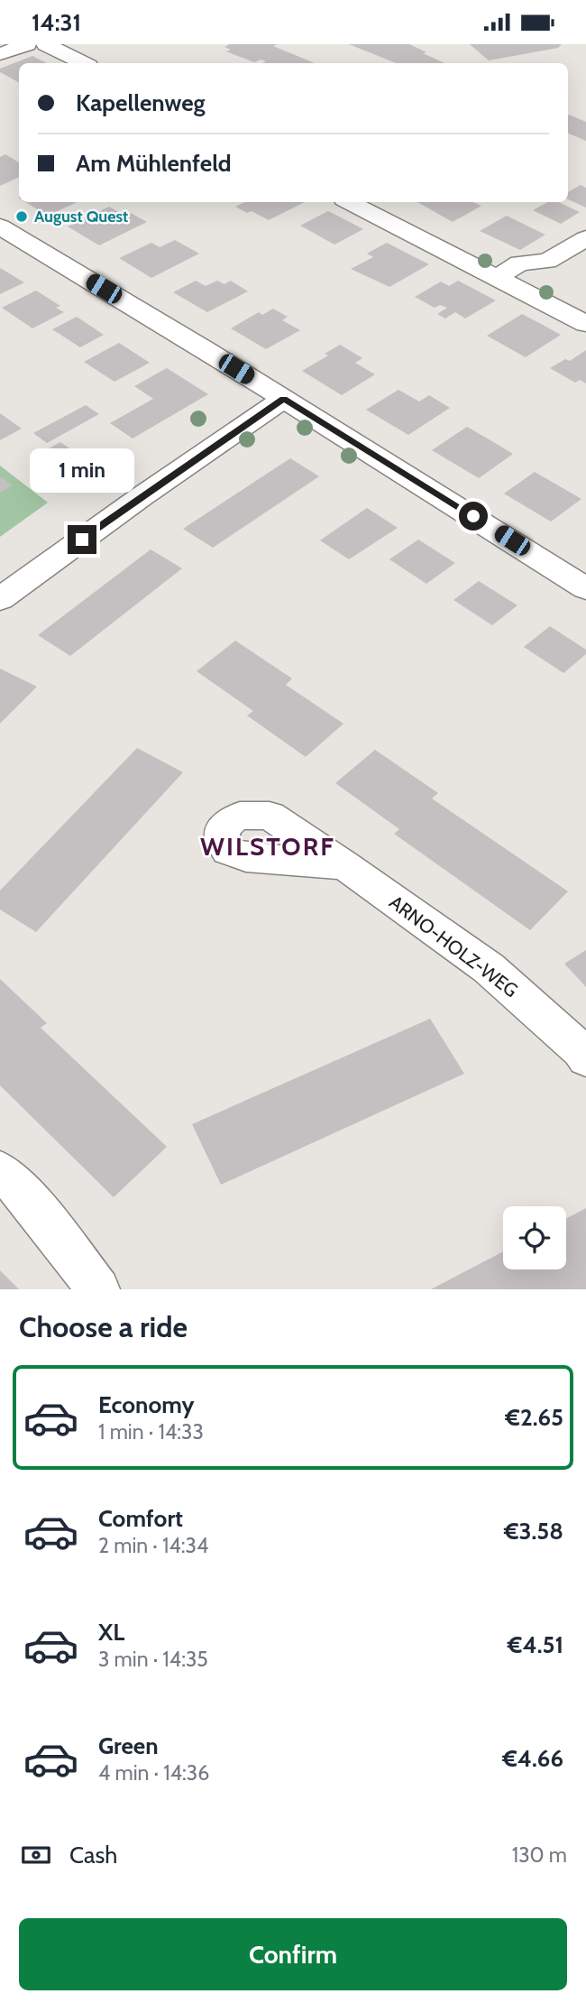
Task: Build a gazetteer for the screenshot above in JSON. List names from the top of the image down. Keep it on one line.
{"streets":{"street":["ARNO-HOLZ-WEG"]},"districts":["WILSTORF"],"places":["August Quest"],"page":{"status":"14:31","banner":["Kapellenweg","Am Mühlenfeld"],"bubble":"1 min","heading":"Choose a ride","list":[{"name":"Economy","note":"1 min · 14:33","value":"€2.65"},{"name":"Comfort","note":"2 min · 14:34","value":"€3.58"},{"name":"XL","note":"3 min · 14:35","value":"€4.51"},{"name":"Green","note":"4 min · 14:36","value":"€4.66"}],"pay":["Cash","130 m"],"buttons":"Confirm"}}
